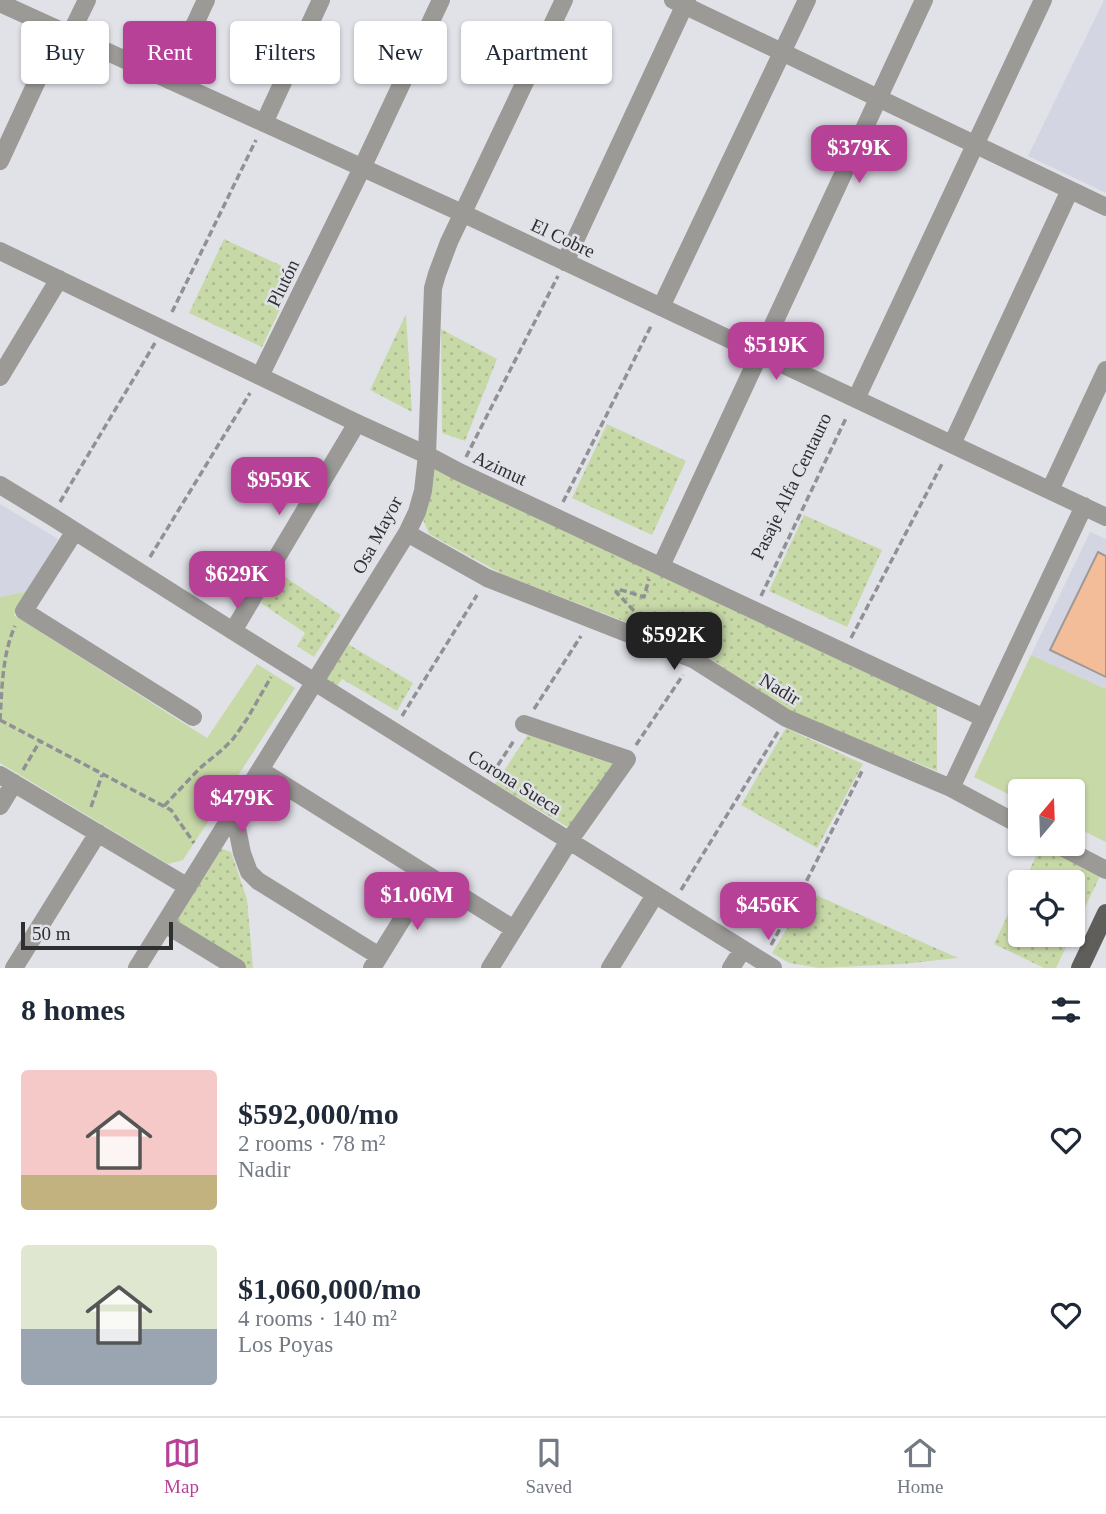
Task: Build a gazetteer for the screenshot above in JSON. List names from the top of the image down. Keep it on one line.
{"streets":{"street":["El Cobre","Plutón","Azimut","Pasaje Alfa Centauro","Osa Mayor","Nadir","Corona Sueca"]},"crossings":[["El Cobre","Plutón"],["El Cobre","Pasaje Alfa Centauro"],["El Cobre","Osa Mayor"],["Plutón","Azimut"],["Azimut","Pasaje Alfa Centauro"],["Azimut","Osa Mayor"],["Osa Mayor","Nadir"],["Osa Mayor","Corona Sueca"]],"scale_bar":"50 m","north":"top","page":{"chip":["Buy","Rent","Filters","New","Apartment"],"price":["$379K","$519K","$959K","$629K","$592K","$479K","$1.06M","$456K"],"scale":"50 m","heading":"8 homes","list":[{"name":"$592,000/mo","note":"2 rooms · 78 m² · Nadir"},{"name":"$1,060,000/mo","note":"4 rooms · 140 m² · Los Poyas"}],"tabs":["Map","Saved","Home"]}}
